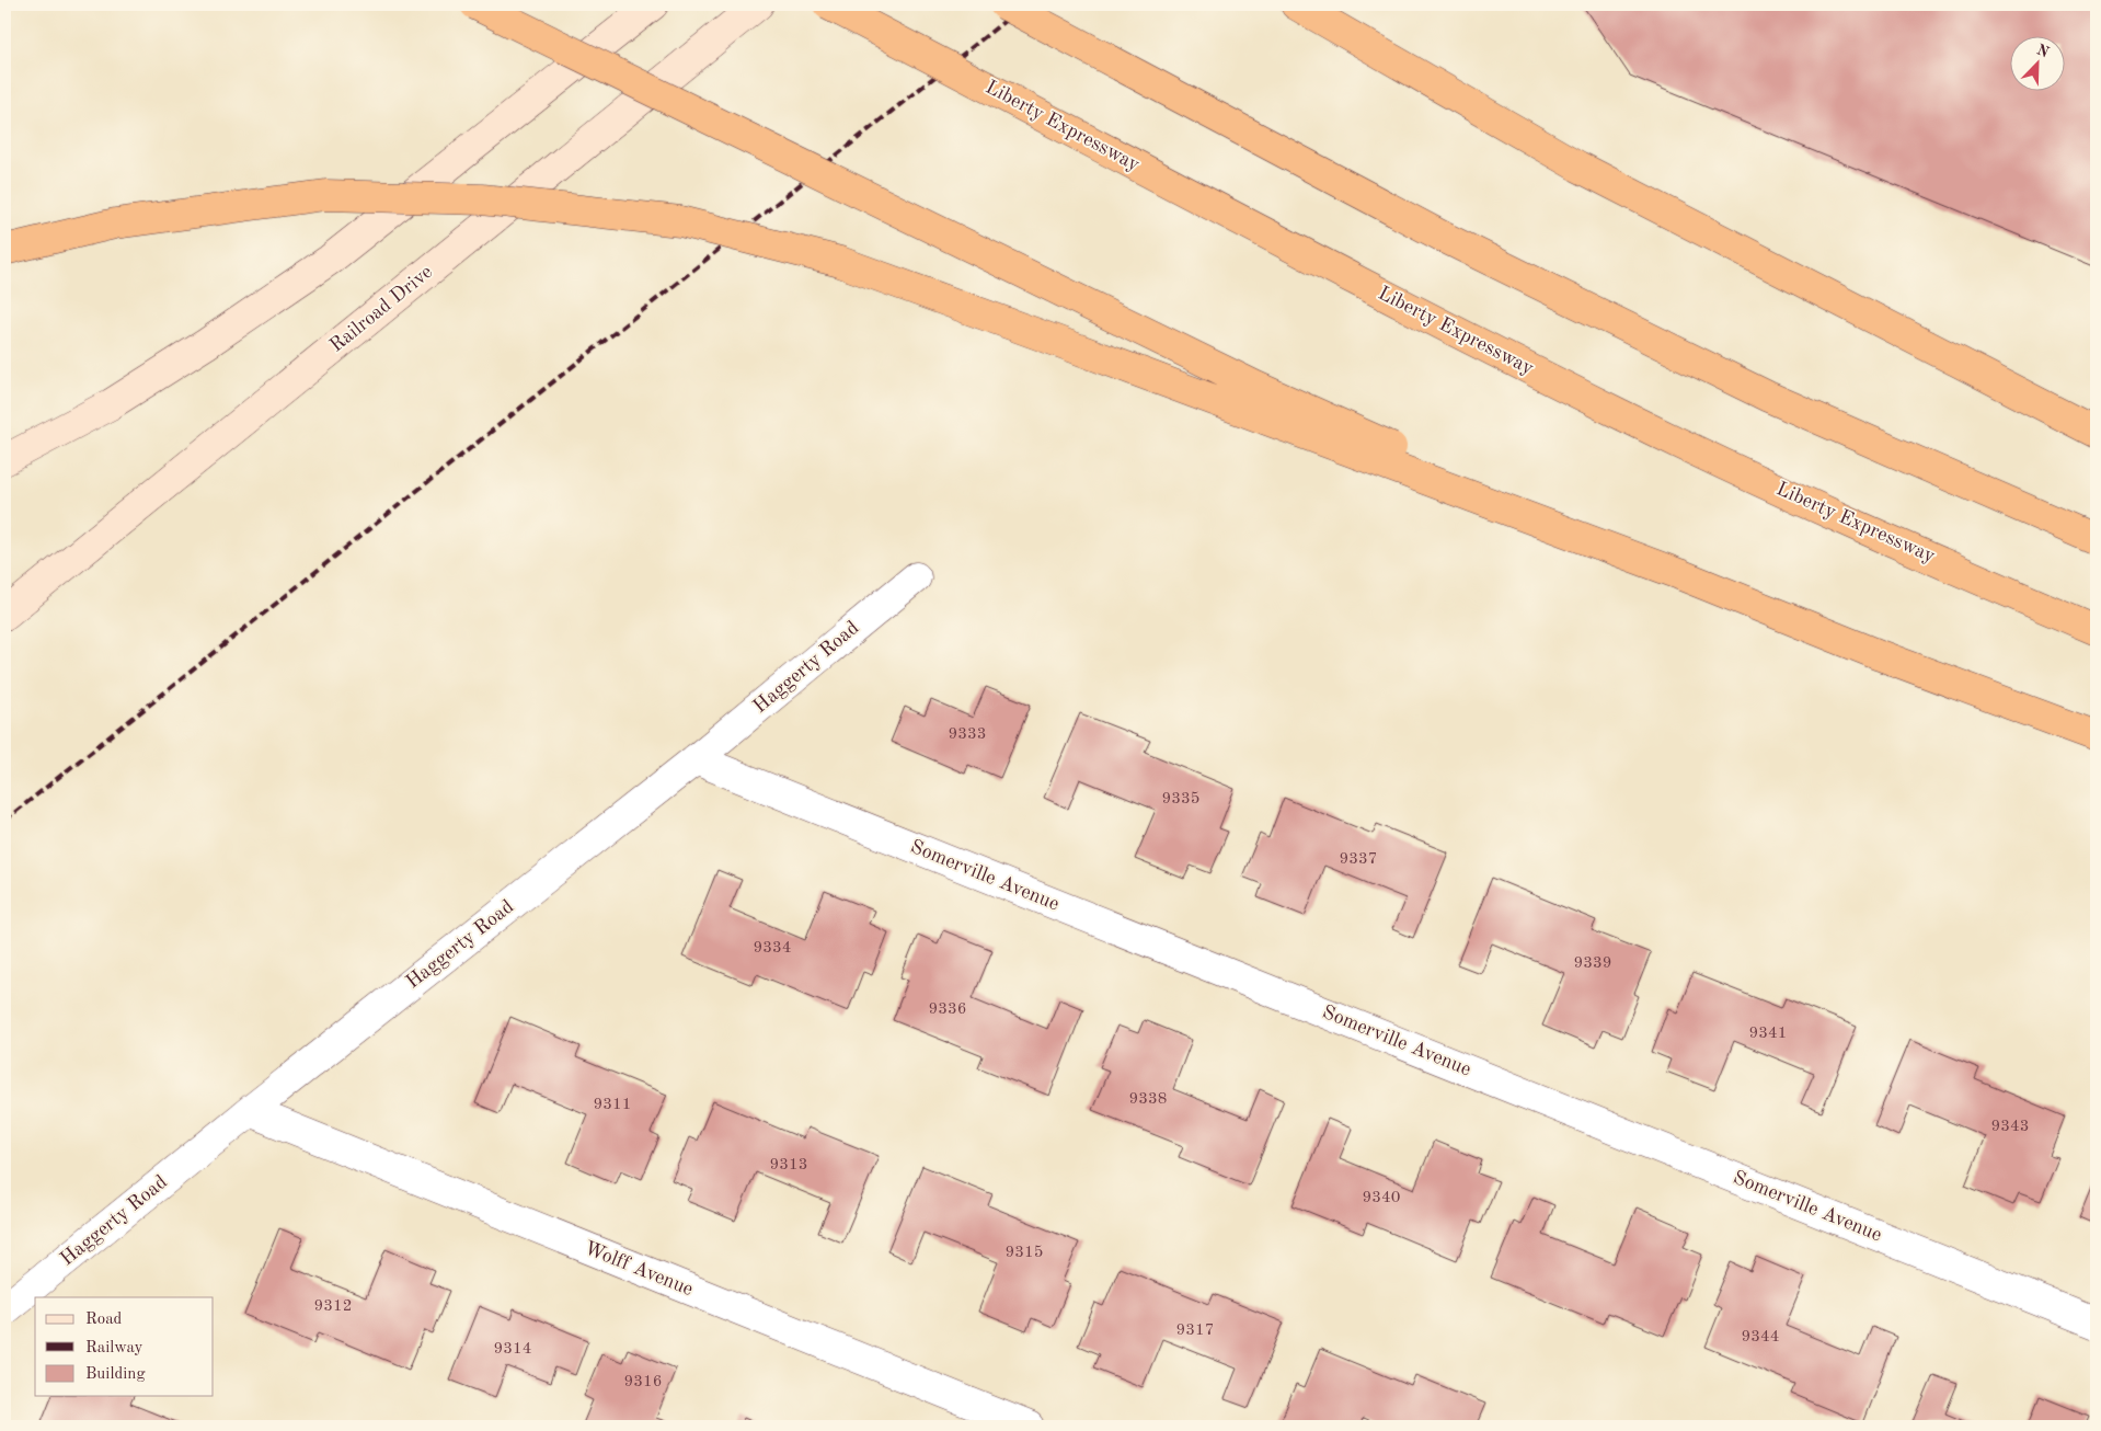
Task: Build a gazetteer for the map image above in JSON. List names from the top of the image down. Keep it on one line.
{"streets":{"highway":["Liberty Expressway"],"main road":["Railroad Drive"],"street":["Haggerty Road","Somerville Avenue","Wolff Avenue"]},"crossings":[["Haggerty Road","Somerville Avenue"],["Haggerty Road","Wolff Avenue"]],"house_numbers":["9333","9335","9337","9334","9339","9336","9341","9338","9311","9343","9313","9340","9315","9312","9317","9344","9314","9316"],"legend":["Road","Railway","Building"],"north":"top right"}
